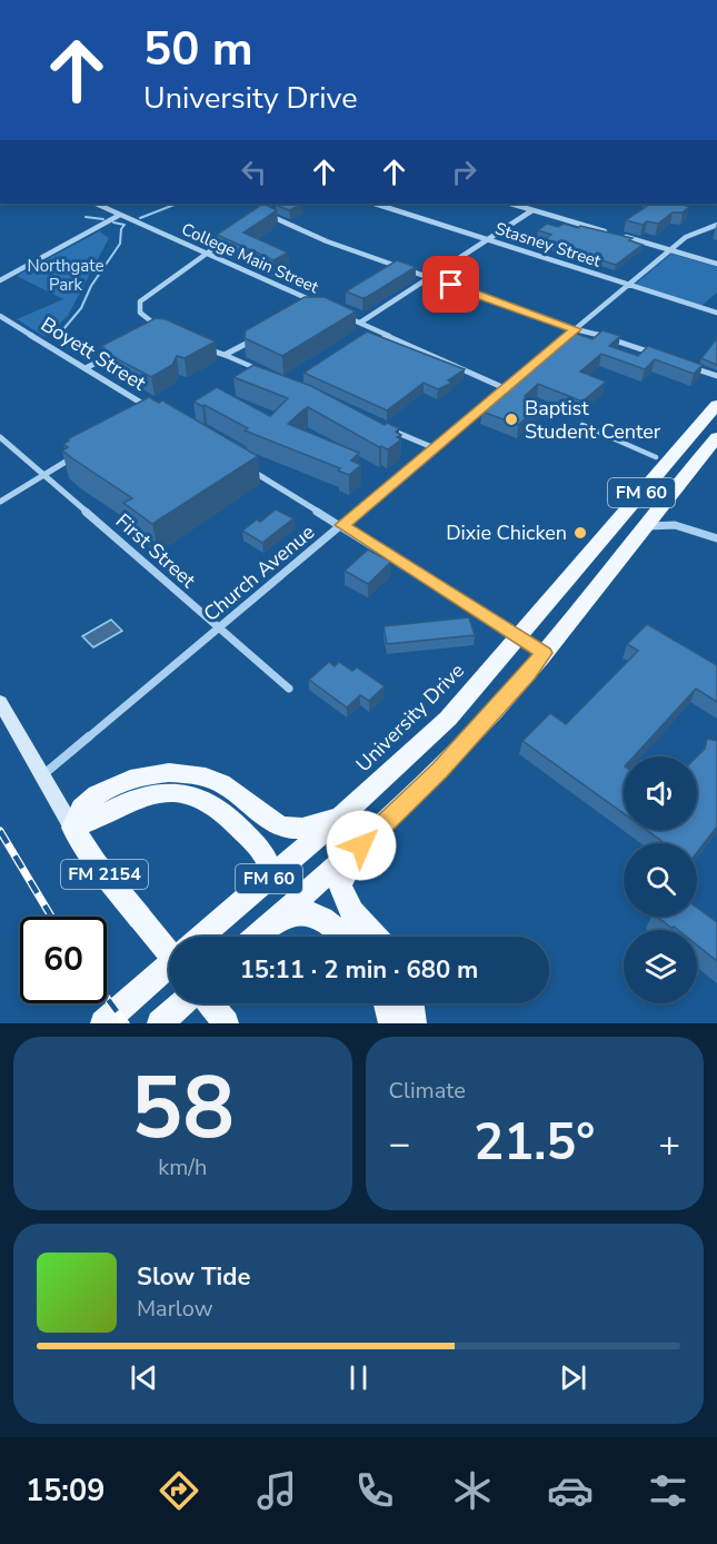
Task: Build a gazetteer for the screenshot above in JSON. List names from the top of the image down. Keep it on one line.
{"streets":{"main road":["FM 60","University Drive","FM 2154"],"street":["Stasney Street","College Main Street","Boyett Street","First Street","Church Avenue"]},"crossings":[["College Main Street","Church Avenue"],["FM 60","University Drive"],["First Street","Church Avenue"]],"parks":["Northgate Park"],"places":["Baptist Student Center","Dixie Chicken"],"page":{"turn":["50 m","University Drive"],"limit":"60","trip":"15:11 · 2 min · 680 m","tile":[["58","km/h"],"Climate"],"heat":["−","21.5°","+"],"song":["Slow Tide","Marlow"],"tabs":"15:09"}}
